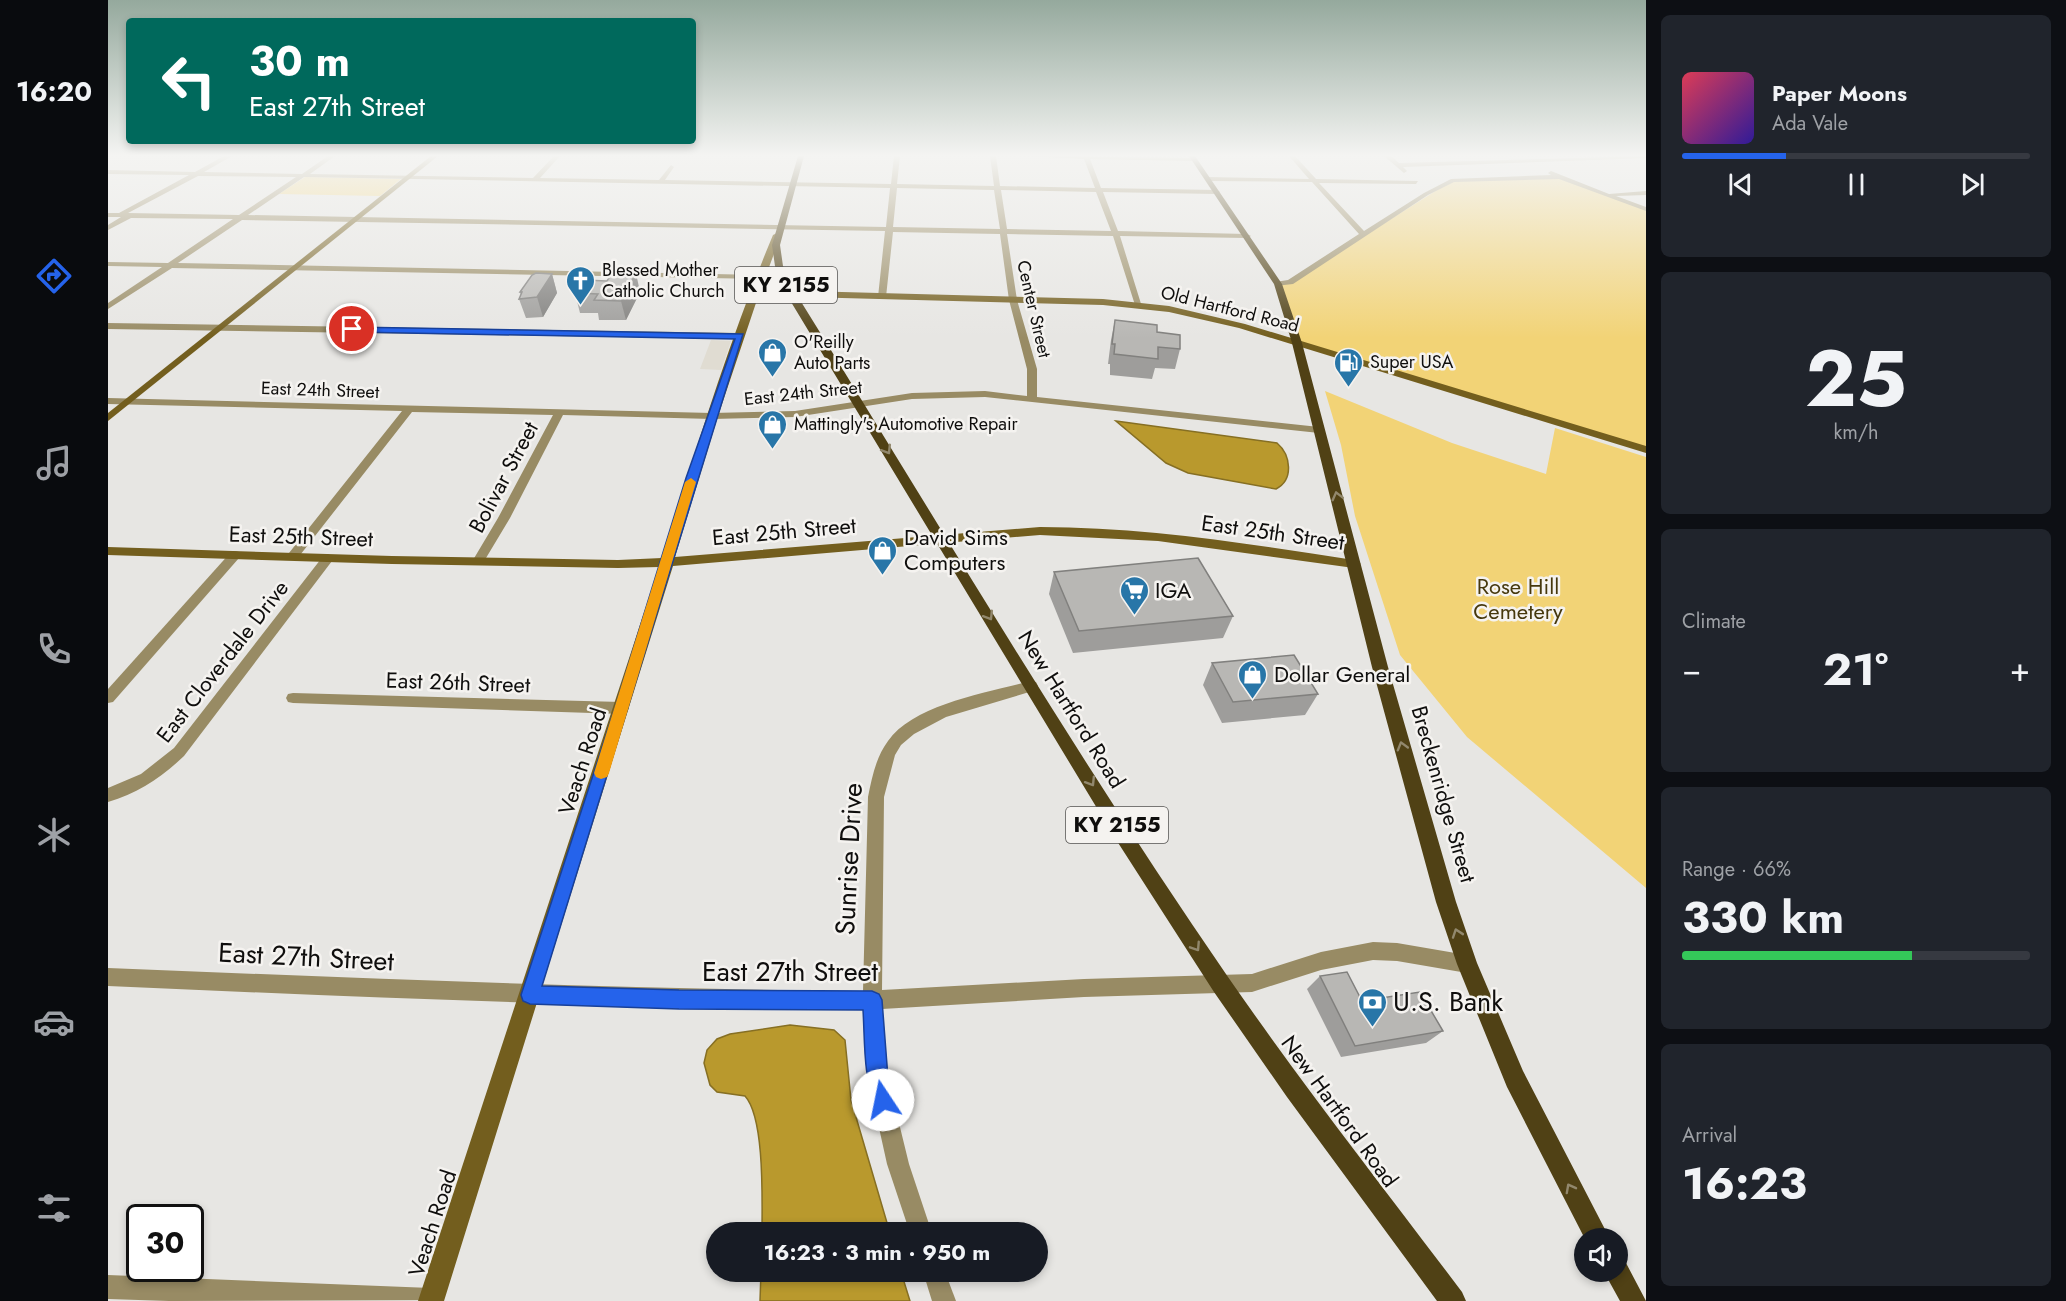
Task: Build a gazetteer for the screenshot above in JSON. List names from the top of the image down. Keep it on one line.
{"streets":{"main road":["KY 2155","New Hartford Road","Breckenridge Street"],"street":["Center Street","Old Hartford Road","East 24th Street","Bolivar Street","East 25th Street","East Cloverdale Drive","East 26th Street","Veach Road","Sunrise Drive","East 27th Street"]},"crossings":[["KY 2155","New Hartford Road"],["KY 2155","Veach Road"],["Center Street","Old Hartford Road"],["Center Street","East 24th Street"],["Old Hartford Road","New Hartford Road"],["Old Hartford Road","Veach Road"],["Old Hartford Road","Breckenridge Street"],["East 24th Street","Bolivar Street"],["East 24th Street","New Hartford Road"],["East 24th Street","Veach Road"],["East 24th Street","Breckenridge Street"],["Bolivar Street","East 25th Street"],["East 25th Street","East Cloverdale Drive"],["East 25th Street","New Hartford Road"],["East 25th Street","Veach Road"],["East 25th Street","Breckenridge Street"],["East 26th Street","Veach Road"],["New Hartford Road","Veach Road"],["New Hartford Road","Sunrise Drive"],["New Hartford Road","East 27th Street"],["Veach Road","East 27th Street"],["Breckenridge Street","East 27th Street"],["Sunrise Drive","East 27th Street"]],"one_way":["New Hartford Road","Breckenridge Street"],"parks":["Rose Hill Cemetery"],"places":{"church":["Blessed Mother Catholic Church"],"shop":["O'Reilly Auto Parts","Mattingly's Automotive Repair","David Sims Computers","Dollar General"],"fuel station":["Super USA"],"supermarket":["IGA"],"bank":["U.S. Bank"]},"page":{"tabs":"16:20","turn":["30 m","East 27th Street"],"song":["Paper Moons","Ada Vale"],"tile":[["25","km/h"],"Climate",["Range · 66%","330 km"],["Arrival","16:23"]],"heat":["−","21°","+"],"limit":"30","trip":"16:23 · 3 min · 950 m"}}
